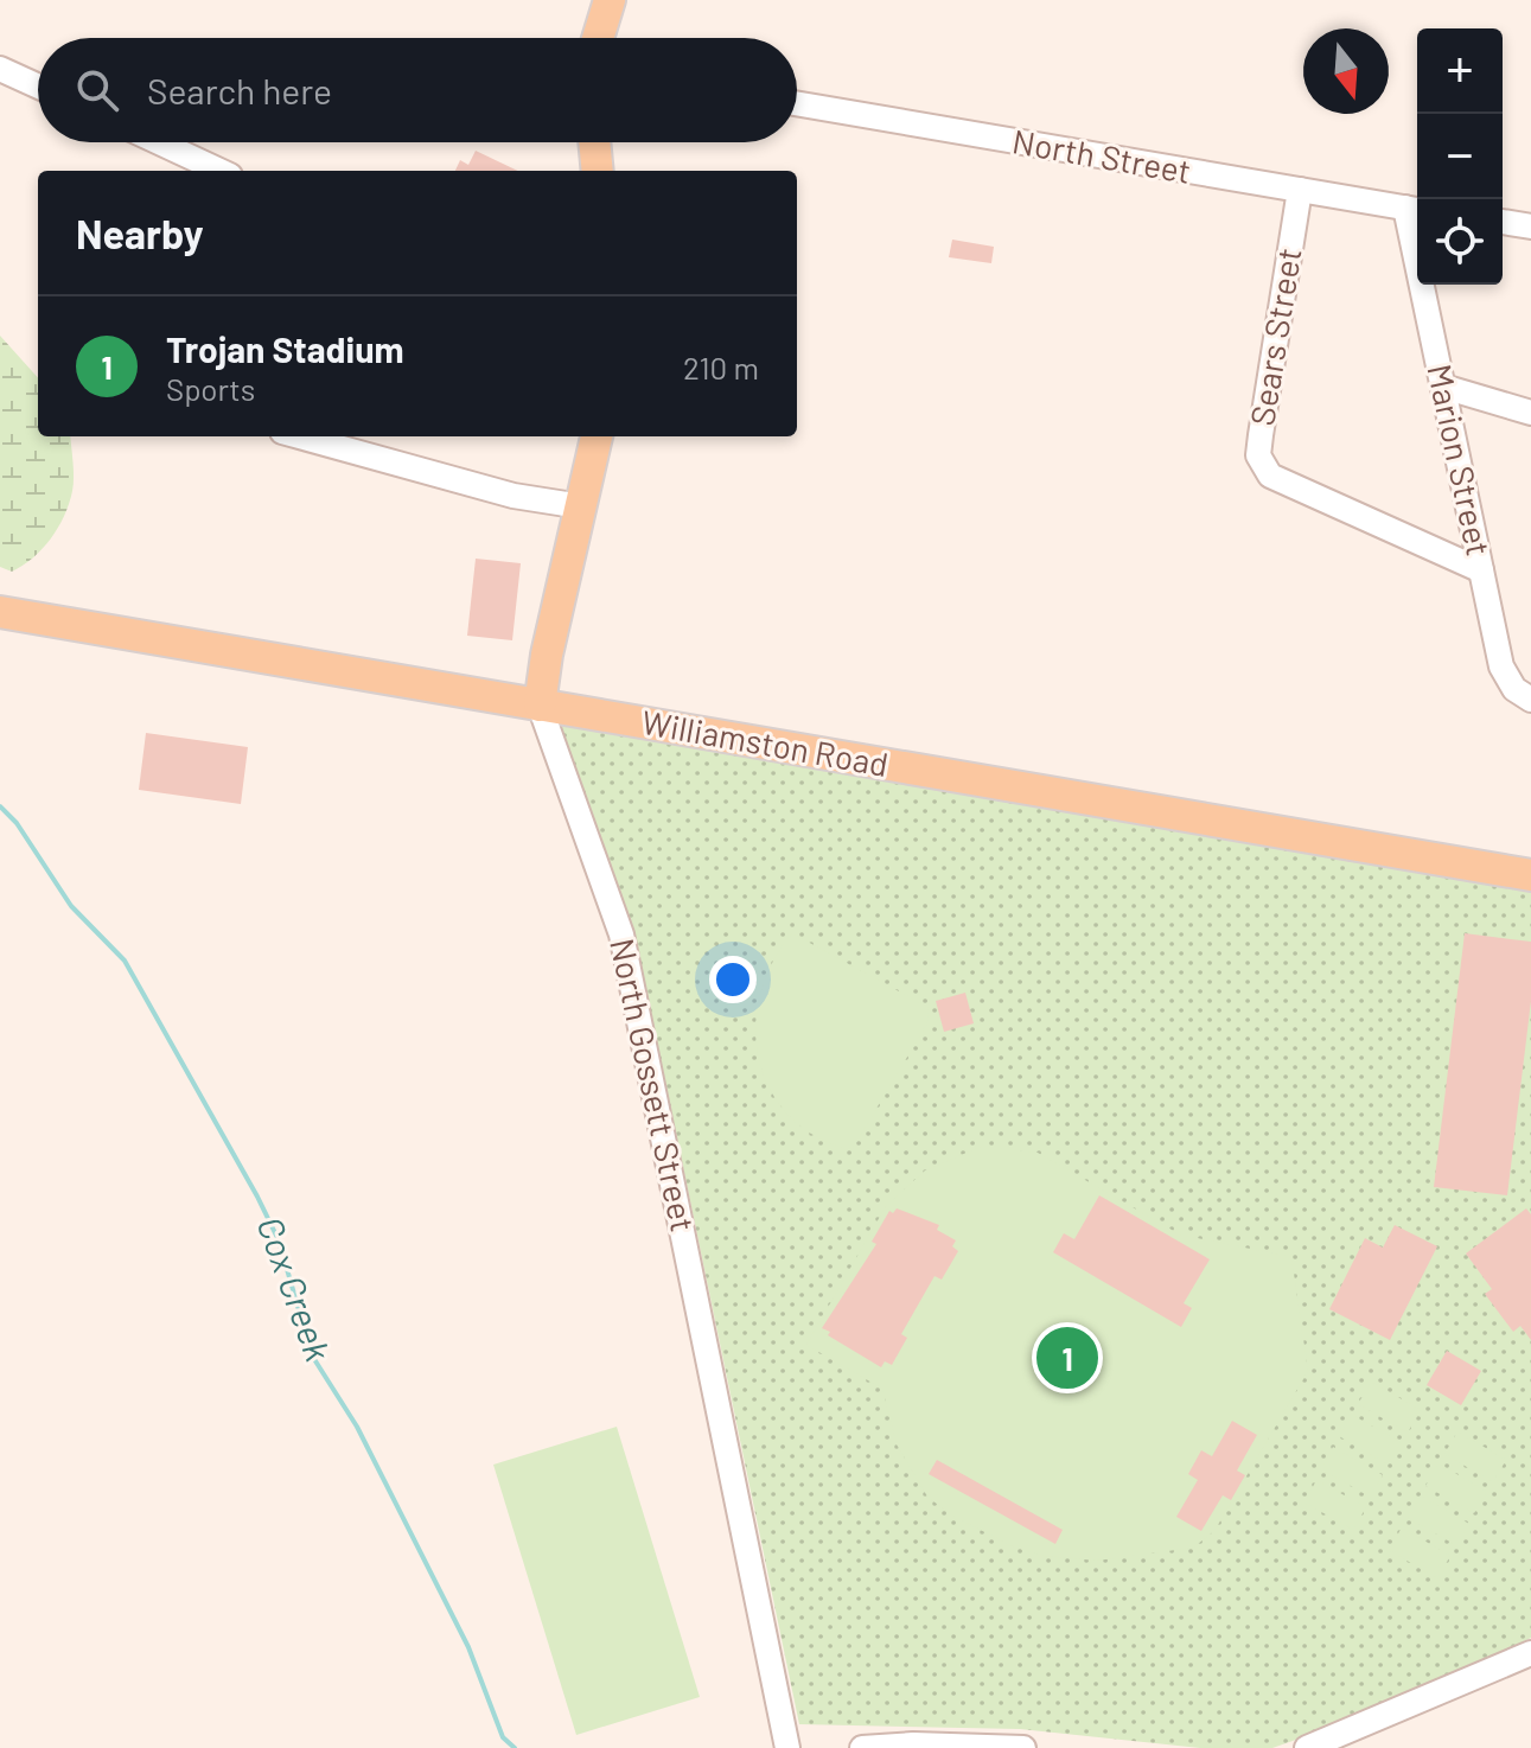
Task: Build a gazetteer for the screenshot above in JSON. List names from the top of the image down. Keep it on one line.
{"streets":{"main road":["Williamston Road","North Gossett Street"],"street":["North Street","Sears Street","Marion Street"]},"crossings":[["North Street","Sears Street"],["North Street","Marion Street"],["Sears Street","Marion Street"],["Williamston Road","North Gossett Street"]],"water":["Cox Creek"],"north":"bottom","page":{"map_buttons":["+","−"],"search":"Search here","heading":"Nearby","list":[{"mark":"1","name":"Trojan Stadium","note":"Sports","value":"210 m"}],"pins":"1"}}
